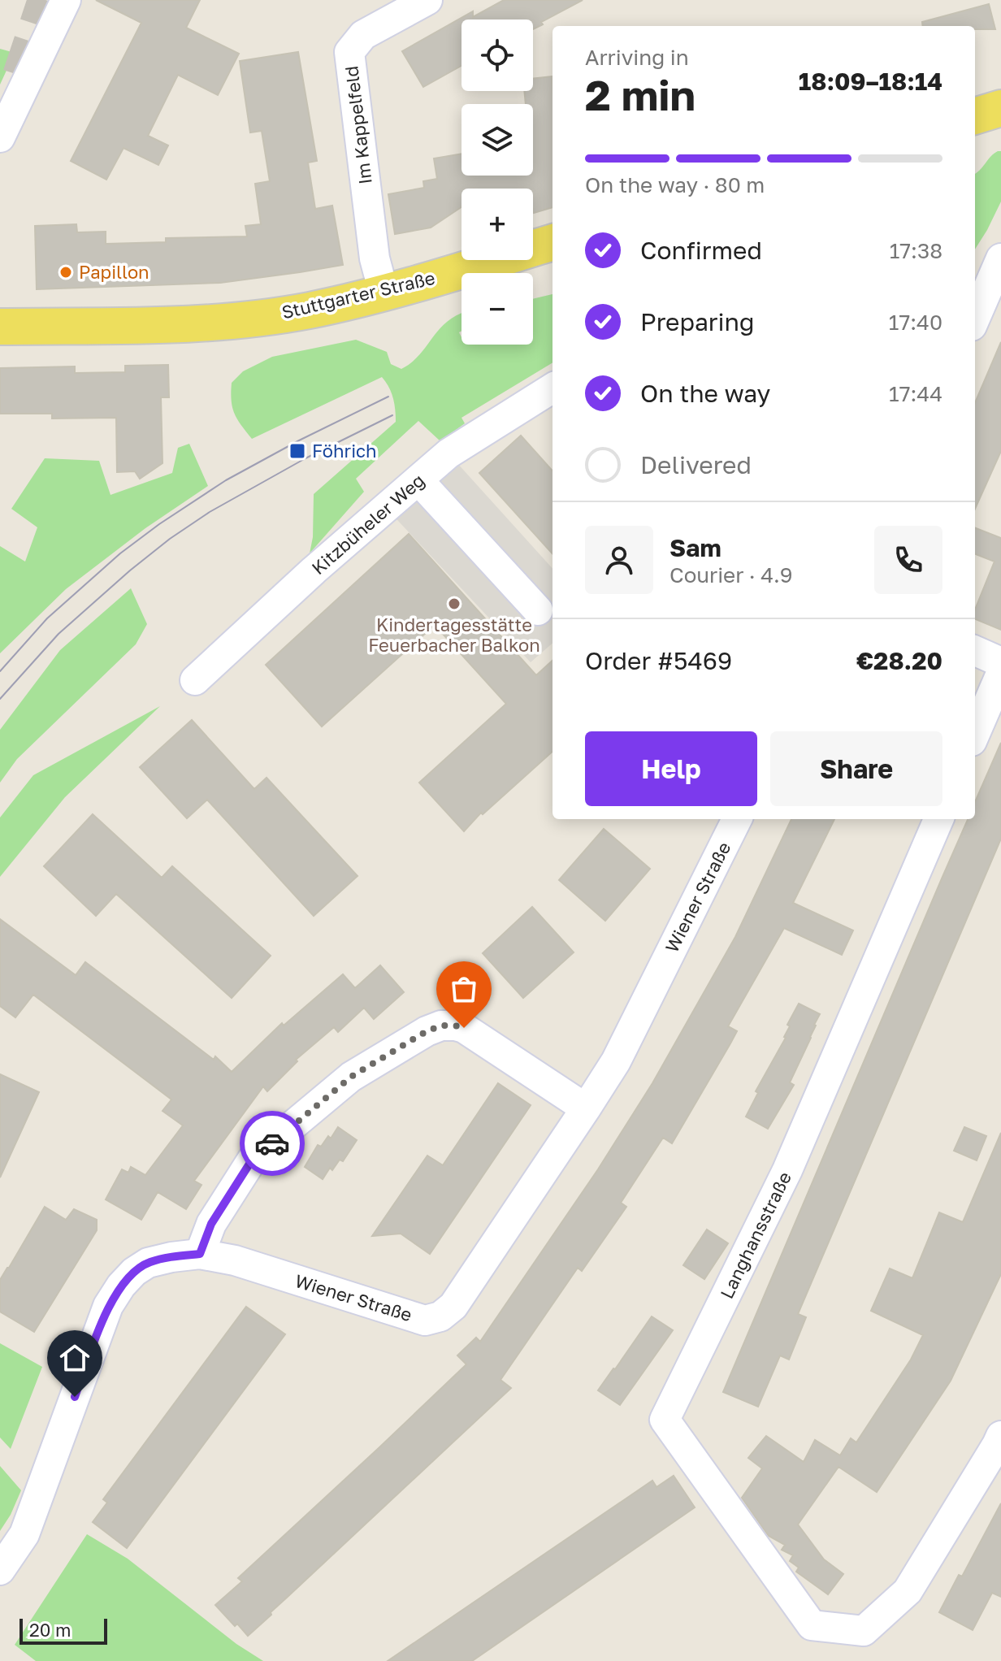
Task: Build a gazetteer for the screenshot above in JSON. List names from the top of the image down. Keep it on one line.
{"streets":{"main road":["Stuttgarter Straße"],"street":["Im Kappelfeld","Kitzbüheler Weg","Wiener Straße","Langhansstraße"]},"crossings":[["Im Kappelfeld","Stuttgarter Straße"]],"places":{"other":["Papillon","Kindertagesstätte Feuerbacher Balkon"],"transit":["Föhrich"]},"scale_bar":"20 m","page":{"map_buttons":["+","−"],"heading":["2 min","Arriving in","18:09–18:14"],"panel":["Sam","Courier · 4.9","Order #5469","€28.20"],"bar":"On the way · 80 m","list":[["Confirmed","17:38"],["Preparing","17:40"],["On the way","17:44"],"Delivered"],"buttons":["Help","Share"],"scale":"20 m"}}
